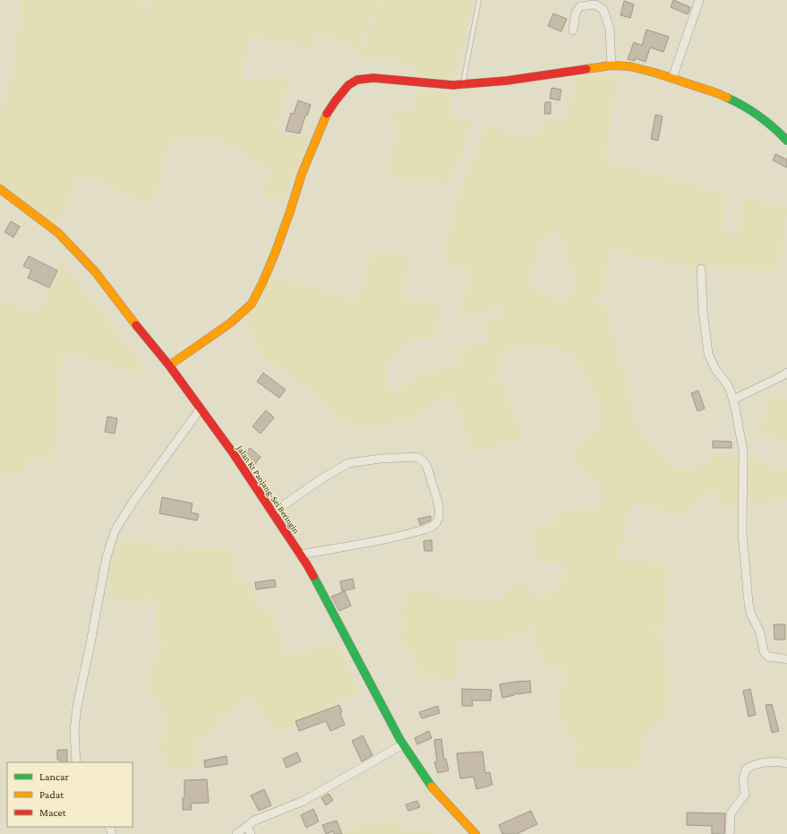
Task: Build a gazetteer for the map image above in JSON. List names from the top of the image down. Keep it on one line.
{"streets":{"street":["Jalan Kt Panjang-Sei Beringin"]},"legend":["Lancar","Padat","Macet"]}
